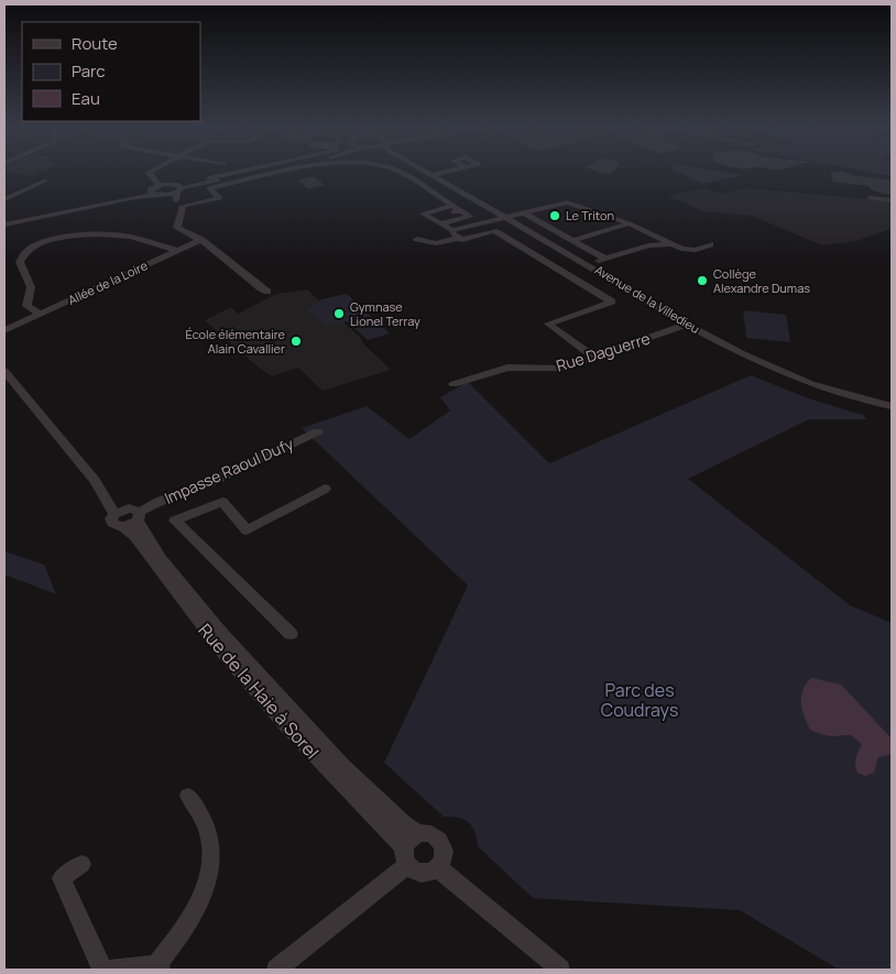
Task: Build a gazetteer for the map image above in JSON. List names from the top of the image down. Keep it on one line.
{"streets":{"street":["Allée de la Loire","Avenue de la Villedieu","Rue Daguerre","Impasse Raoul Dufy","Rue de la Haie à Sorel"]},"crossings":[["Avenue de la Villedieu","Rue Daguerre"],["Impasse Raoul Dufy","Rue de la Haie à Sorel"]],"parks":["Parc des Coudrays"],"places":["Le Triton","Collège Alexandre Dumas","Gymnase Lionel Terray","École élémentaire Alain Cavallier"],"legend":["Route","Parc","Eau"]}
